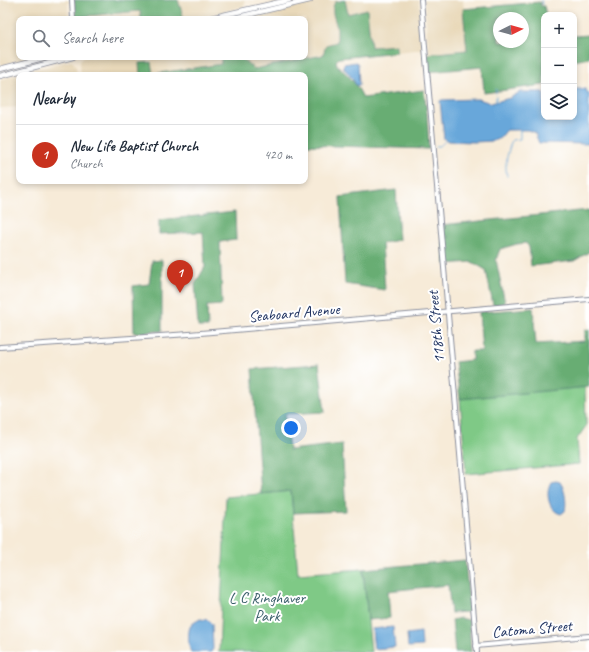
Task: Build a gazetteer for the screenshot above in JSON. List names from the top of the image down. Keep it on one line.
{"streets":{"street":["Seaboard Avenue","118th Street","Catoma Street"]},"crossings":[["Seaboard Avenue","118th Street"],["118th Street","Catoma Street"]],"parks":["L C Ringhaver Park"],"north":"right","page":{"map_buttons":["+","−"],"search":"Search here","heading":"Nearby","list":[{"mark":"1","name":"New Life Baptist Church","note":"Church","value":"420 m"}],"pins":"1"}}
